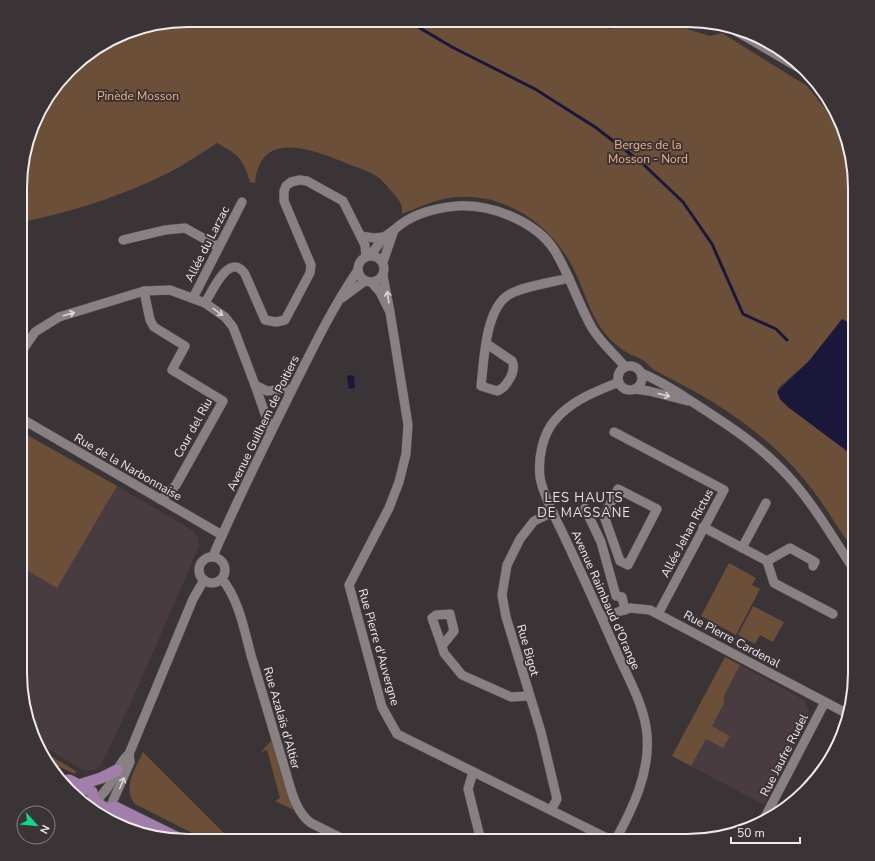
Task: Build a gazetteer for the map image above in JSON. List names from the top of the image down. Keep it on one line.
{"streets":{"street":["Allée du Larzac","Avenue Guilhem de Poitiers","Cour del Riu","Rue de la Narbonnaise","Allée Jehan Rictus","Avenue Raimbaud d'Orange","Rue Pierre Cardenal","Rue Pierre d'Auvergne","Rue Bigot","Rue Azalaïs d'Altier","Rue Jaufre Rudel"]},"crossings":[["Avenue Guilhem de Poitiers","Rue de la Narbonnaise"],["Avenue Guilhem de Poitiers","Rue Pierre d'Auvergne"],["Avenue Guilhem de Poitiers","Rue Azalaïs d'Altier"],["Cour del Riu","Rue de la Narbonnaise"],["Allée Jehan Rictus","Rue Pierre Cardenal"],["Avenue Raimbaud d'Orange","Rue Pierre Cardenal"],["Avenue Raimbaud d'Orange","Rue Bigot"],["Rue Pierre Cardenal","Rue Jaufre Rudel"],["Rue Pierre d'Auvergne","Rue Bigot"]],"districts":["LES HAUTS DE MASSANE"],"parks":["Pinède Mosson","Berges de la Mosson - Nord"],"scale_bar":"50 m","north":"bottom right"}
